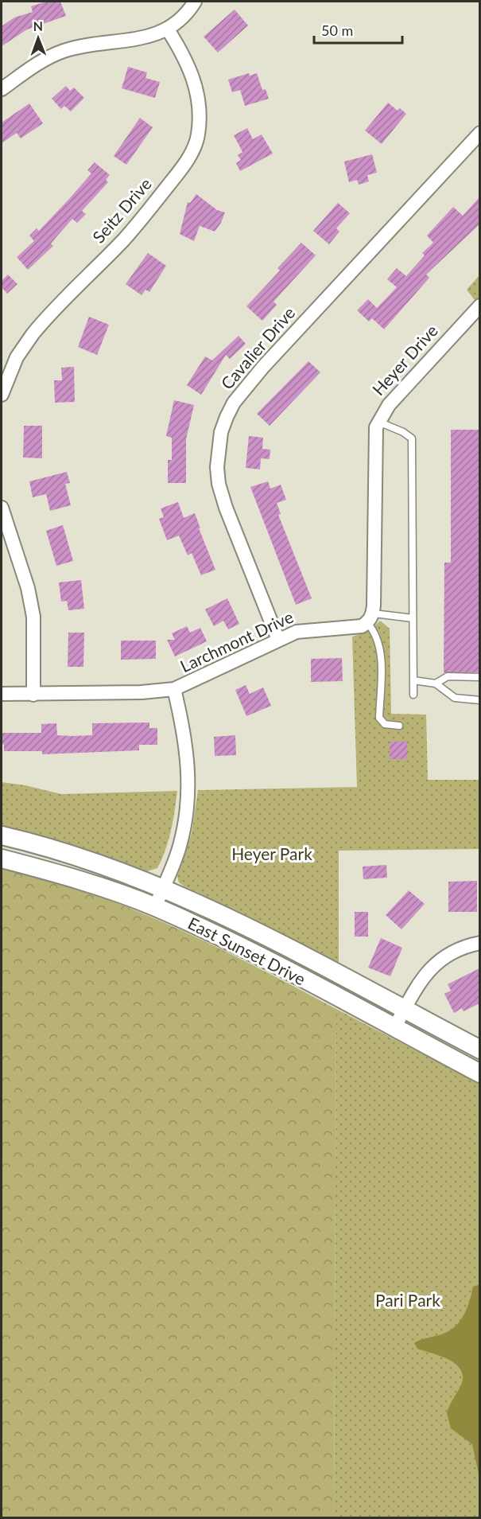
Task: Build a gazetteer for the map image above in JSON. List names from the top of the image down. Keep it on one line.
{"streets":{"main road":["East Sunset Drive"],"street":["Seitz Drive","Cavalier Drive","Heyer Drive","Larchmont Drive"]},"crossings":[["Cavalier Drive","Larchmont Drive"],["Heyer Drive","Larchmont Drive"]],"parks":["Heyer Park","Pari Park"],"scale_bar":"50 m","north":"top"}
